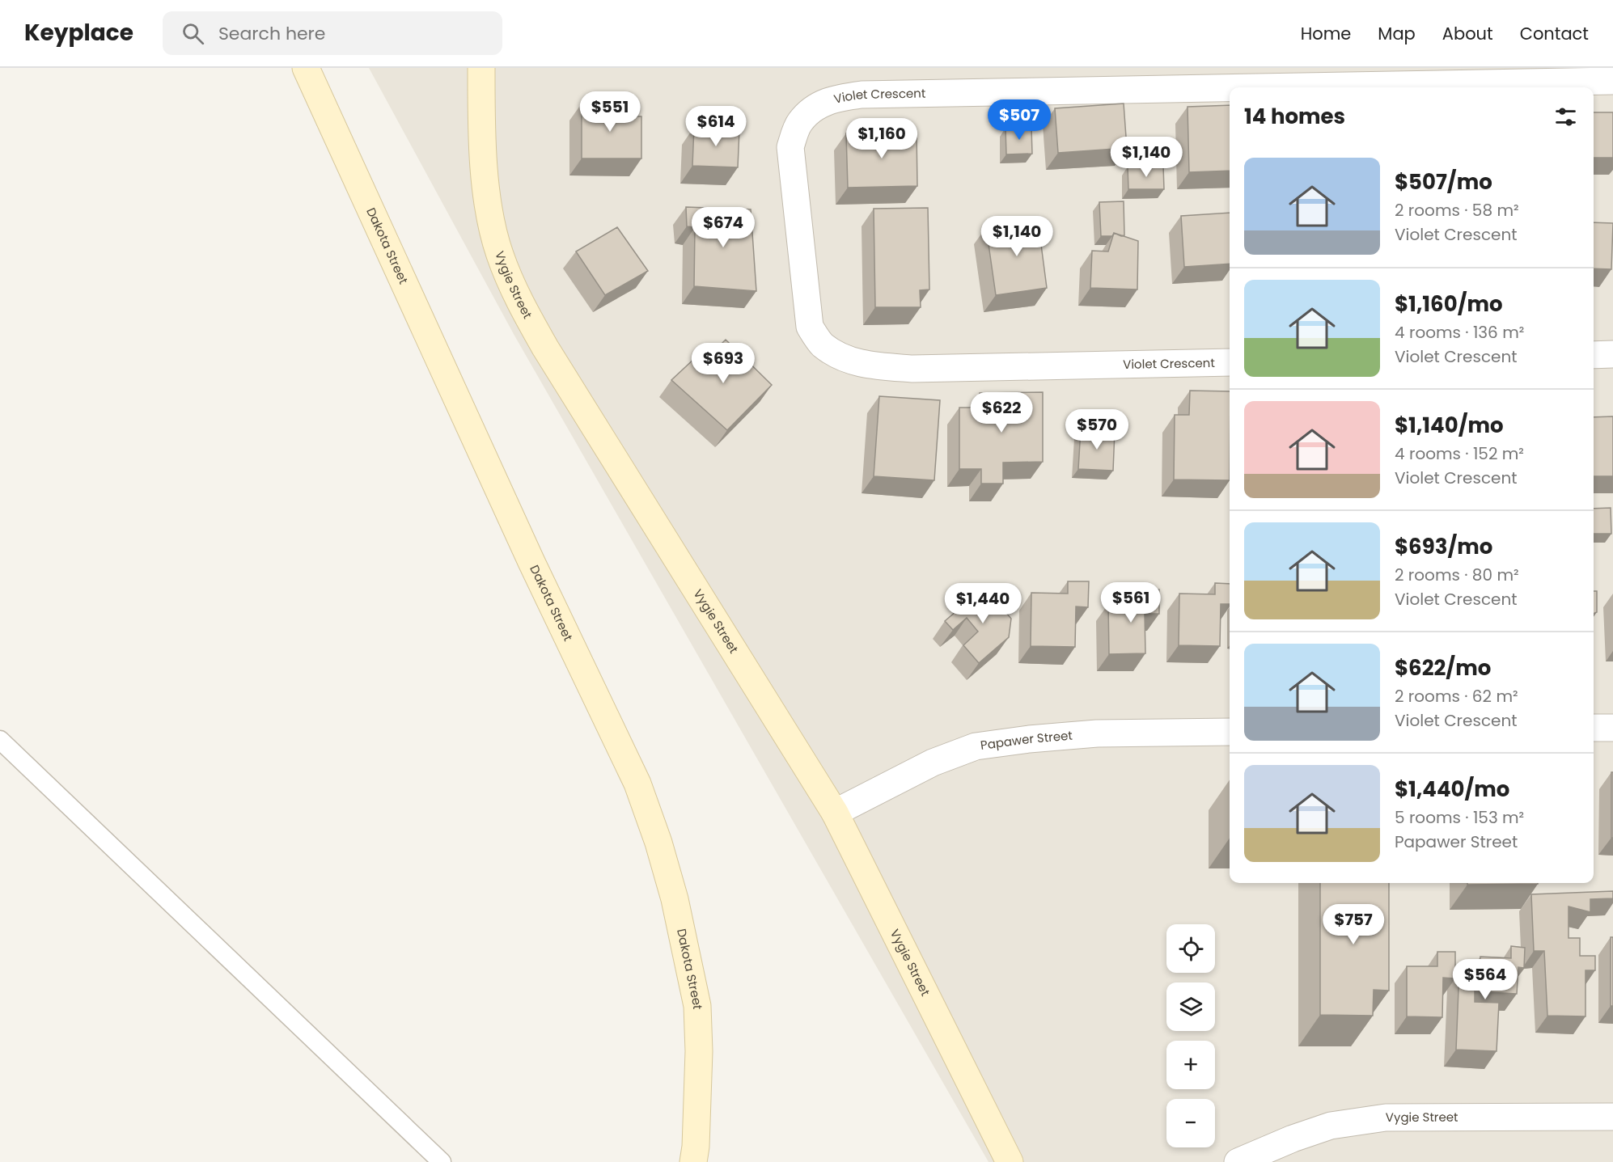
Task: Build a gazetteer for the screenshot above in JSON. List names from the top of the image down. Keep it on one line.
{"streets":{"street":["Violet Crescent","Dakota Street","Vygie Street","Papawer Street"]},"crossings":[["Vygie Street","Papawer Street"]],"page":{"header":"Keyplace","search":"Search here","nav":["Home","Map","About","Contact"],"heading":"14 homes","price":["$551","$507","$614","$1,160","$1,140","$674","$1,140","$693","$622","$570","$561","$1,440","$757","$564"],"list":[{"name":"$507/mo","note":"2 rooms · 58 m² · Violet Crescent"},{"name":"$1,160/mo","note":"4 rooms · 136 m² · Violet Crescent"},{"name":"$1,140/mo","note":"4 rooms · 152 m² · Violet Crescent"},{"name":"$693/mo","note":"2 rooms · 80 m² · Violet Crescent"},{"name":"$622/mo","note":"2 rooms · 62 m² · Violet Crescent"},{"name":"$1,440/mo","note":"5 rooms · 153 m² · Papawer Street"}],"map_buttons":["+","−"]}}
